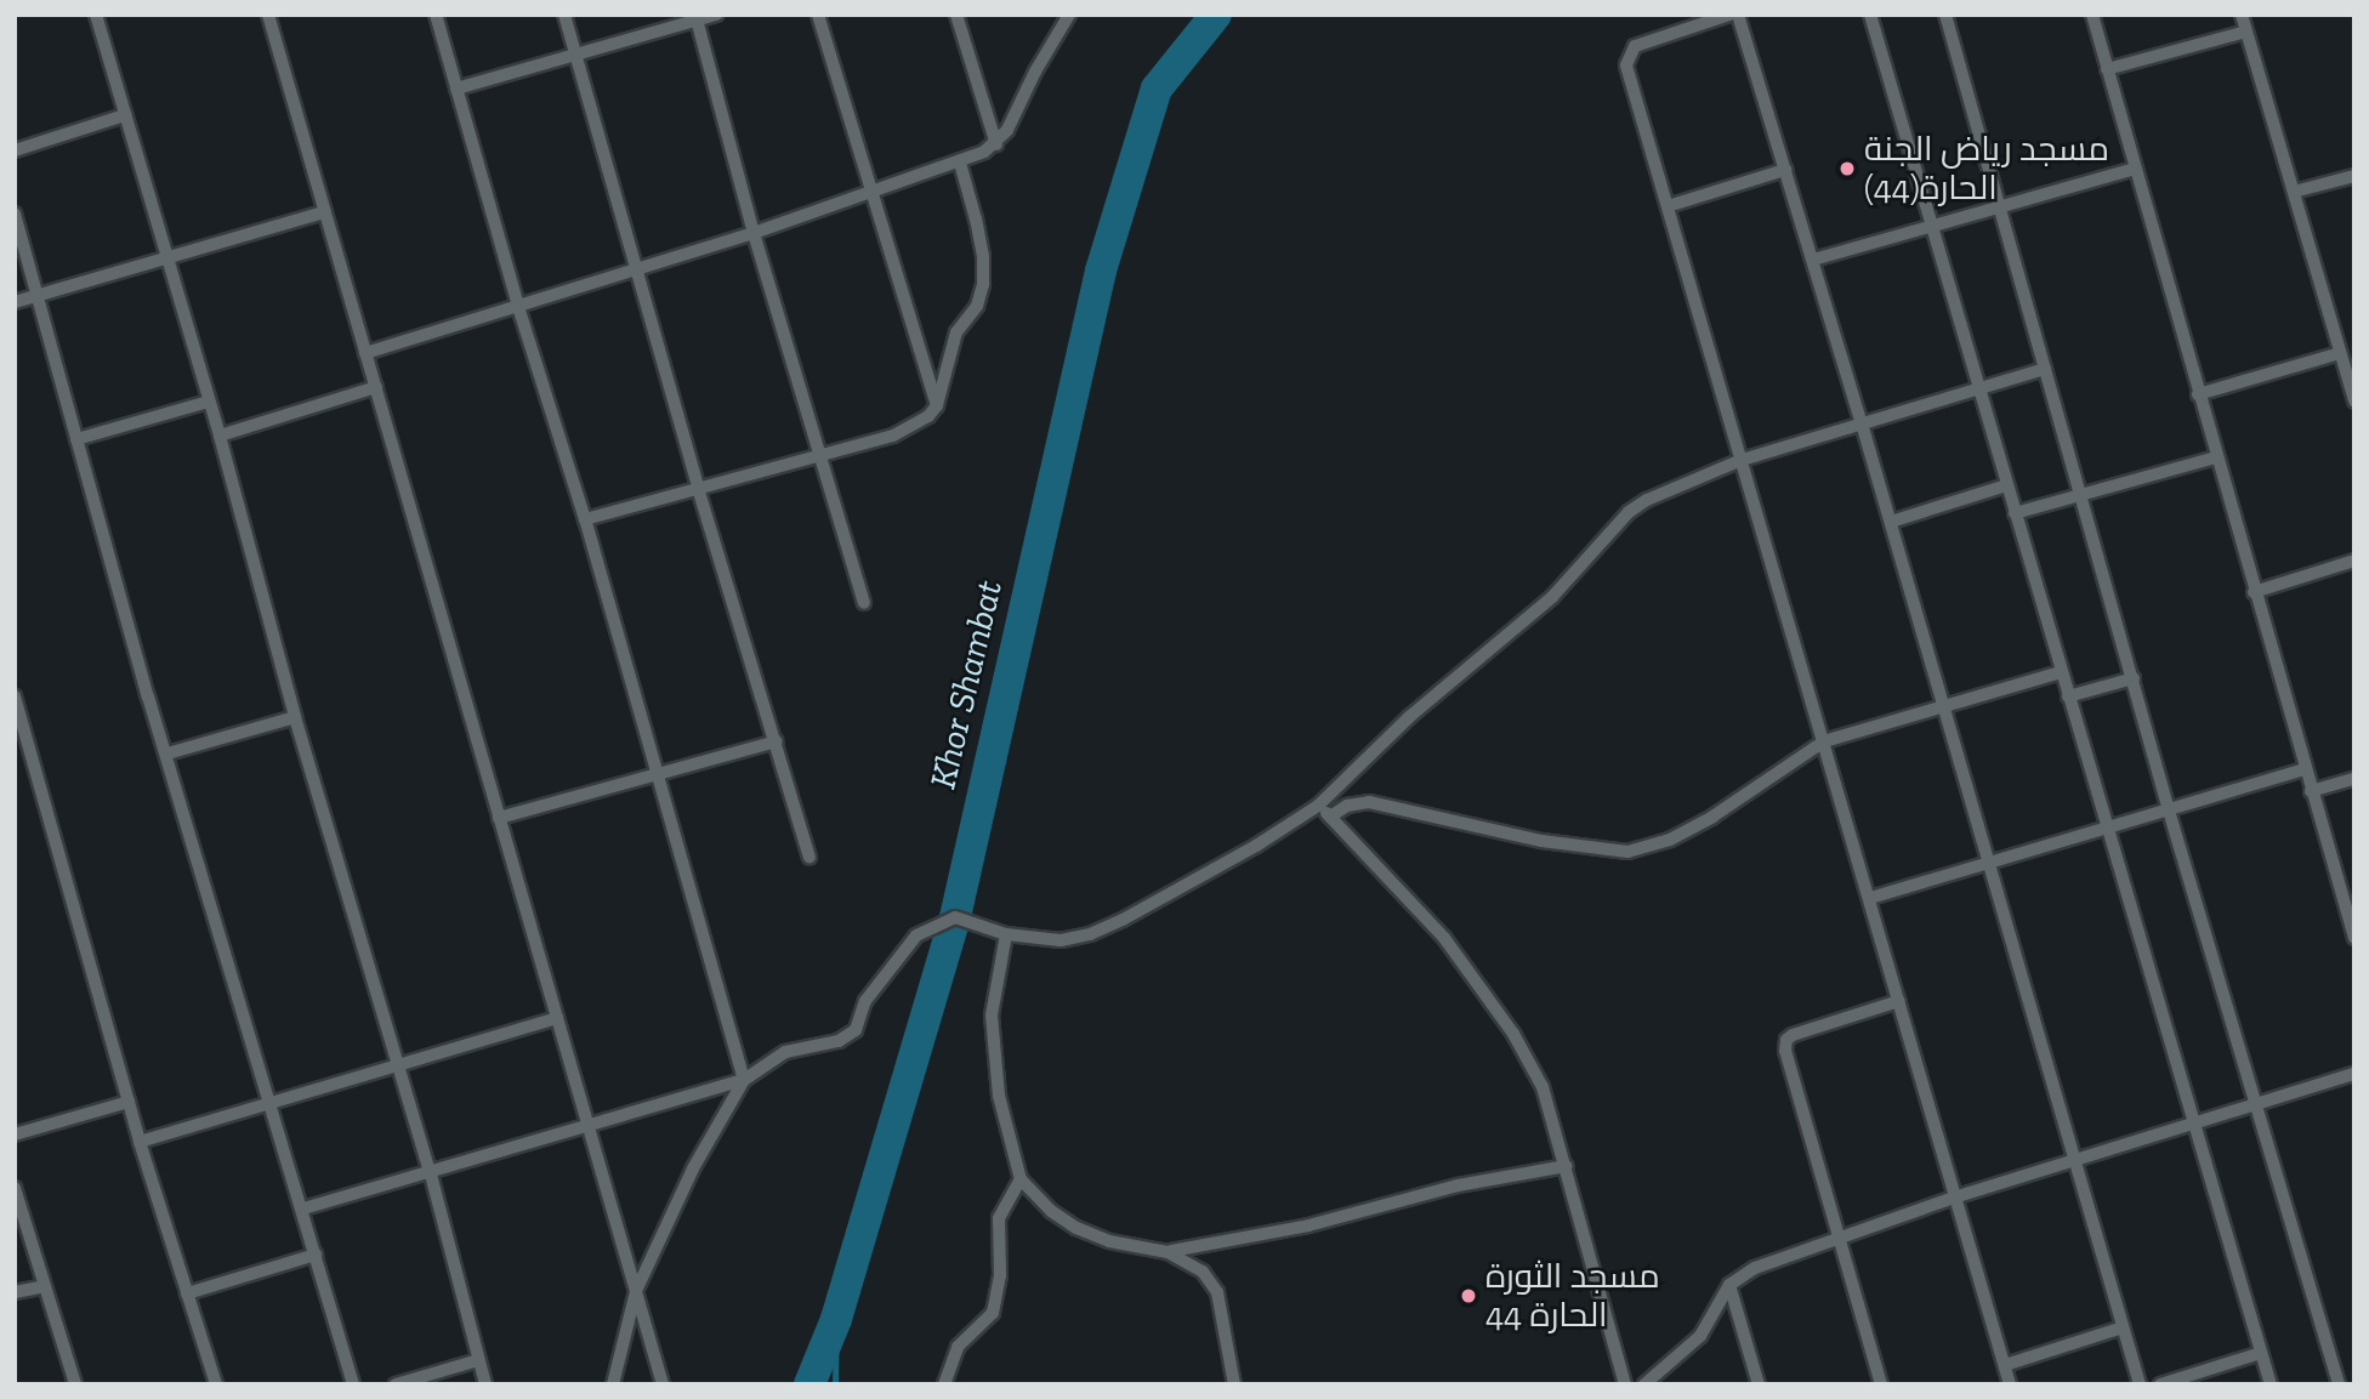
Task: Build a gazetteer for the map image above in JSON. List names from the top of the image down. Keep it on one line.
{"water":["Khor Shambat"],"places":["مسجد رياض الجنة الحارة(44)","مسجد الثورة الحارة 44"]}
